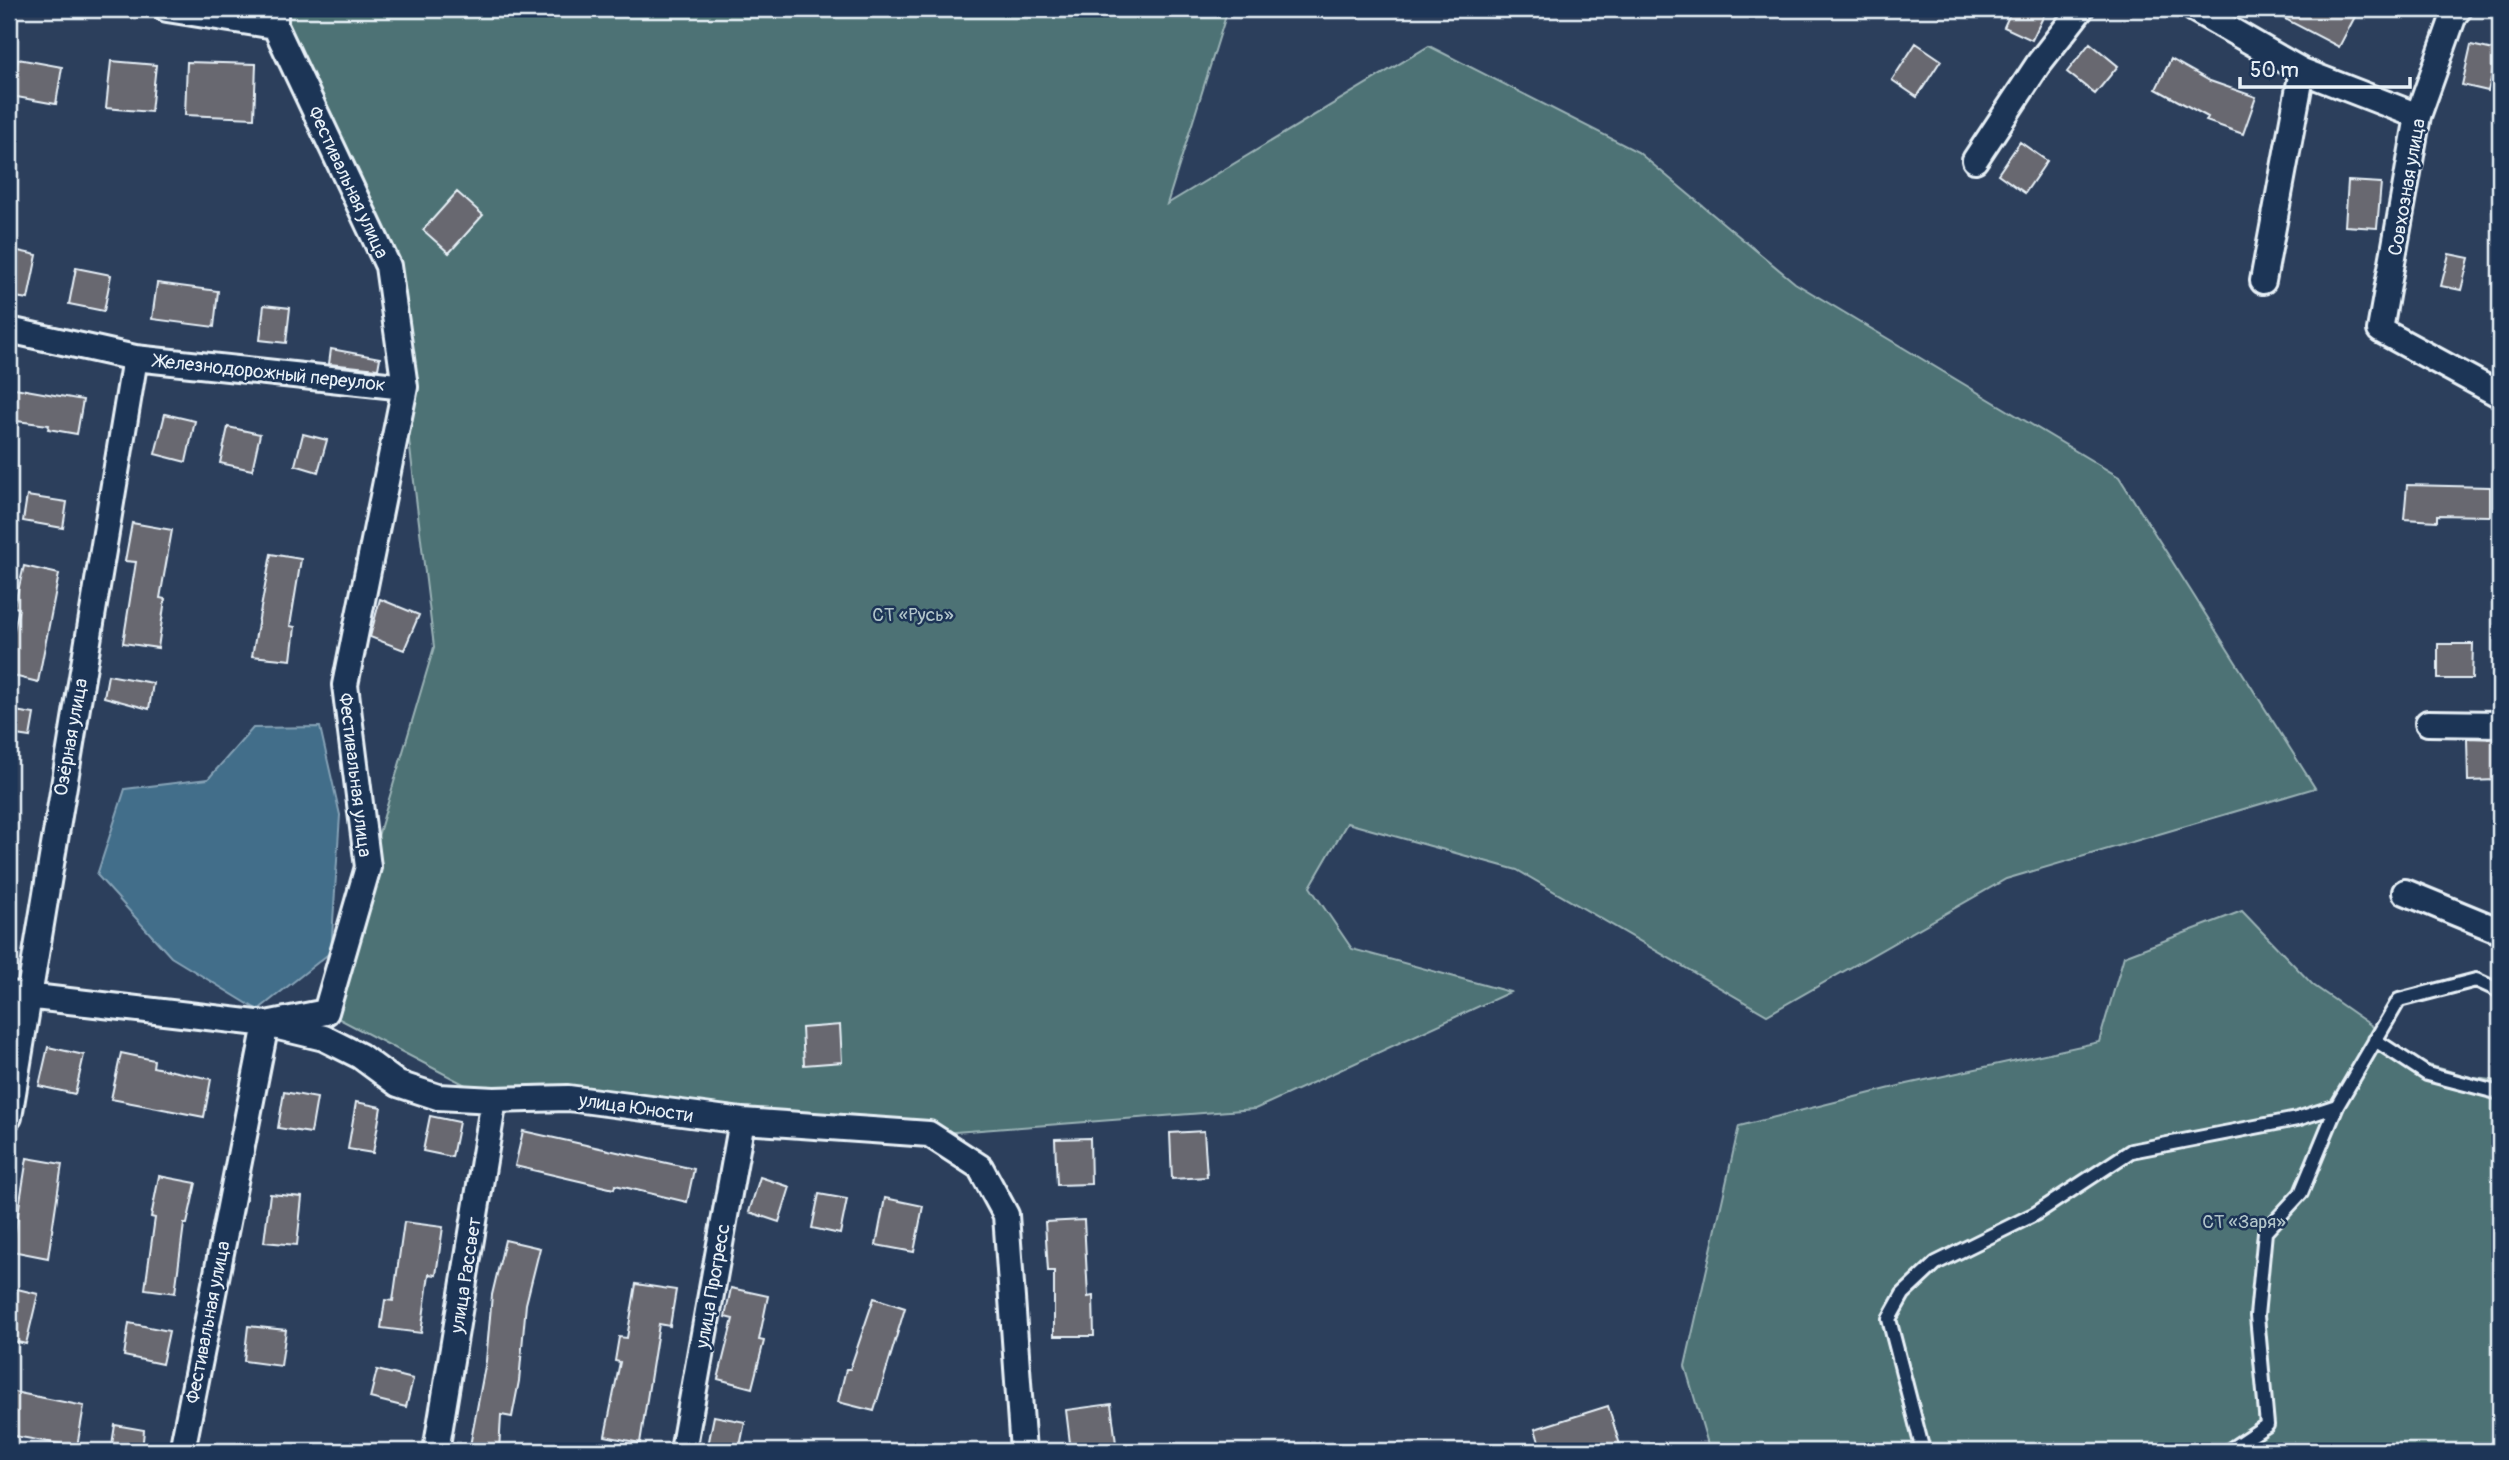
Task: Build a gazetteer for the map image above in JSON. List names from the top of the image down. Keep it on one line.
{"streets":{"street":["Фестивальная улица","Совхозная улица","Железнодорожный переулок","Озёрная улица","улица Юности","улица Рассвет","улица Прогресс"]},"crossings":[["Фестивальная улица","Железнодорожный переулок"],["Фестивальная улица","улица Юности"],["Железнодорожный переулок","Озёрная улица"],["Озёрная улица","улица Юности"],["улица Юности","улица Рассвет"],["улица Юности","улица Прогресс"]],"parks":["СТ «Русь»","СТ «Заря»"],"scale_bar":"50 m"}
